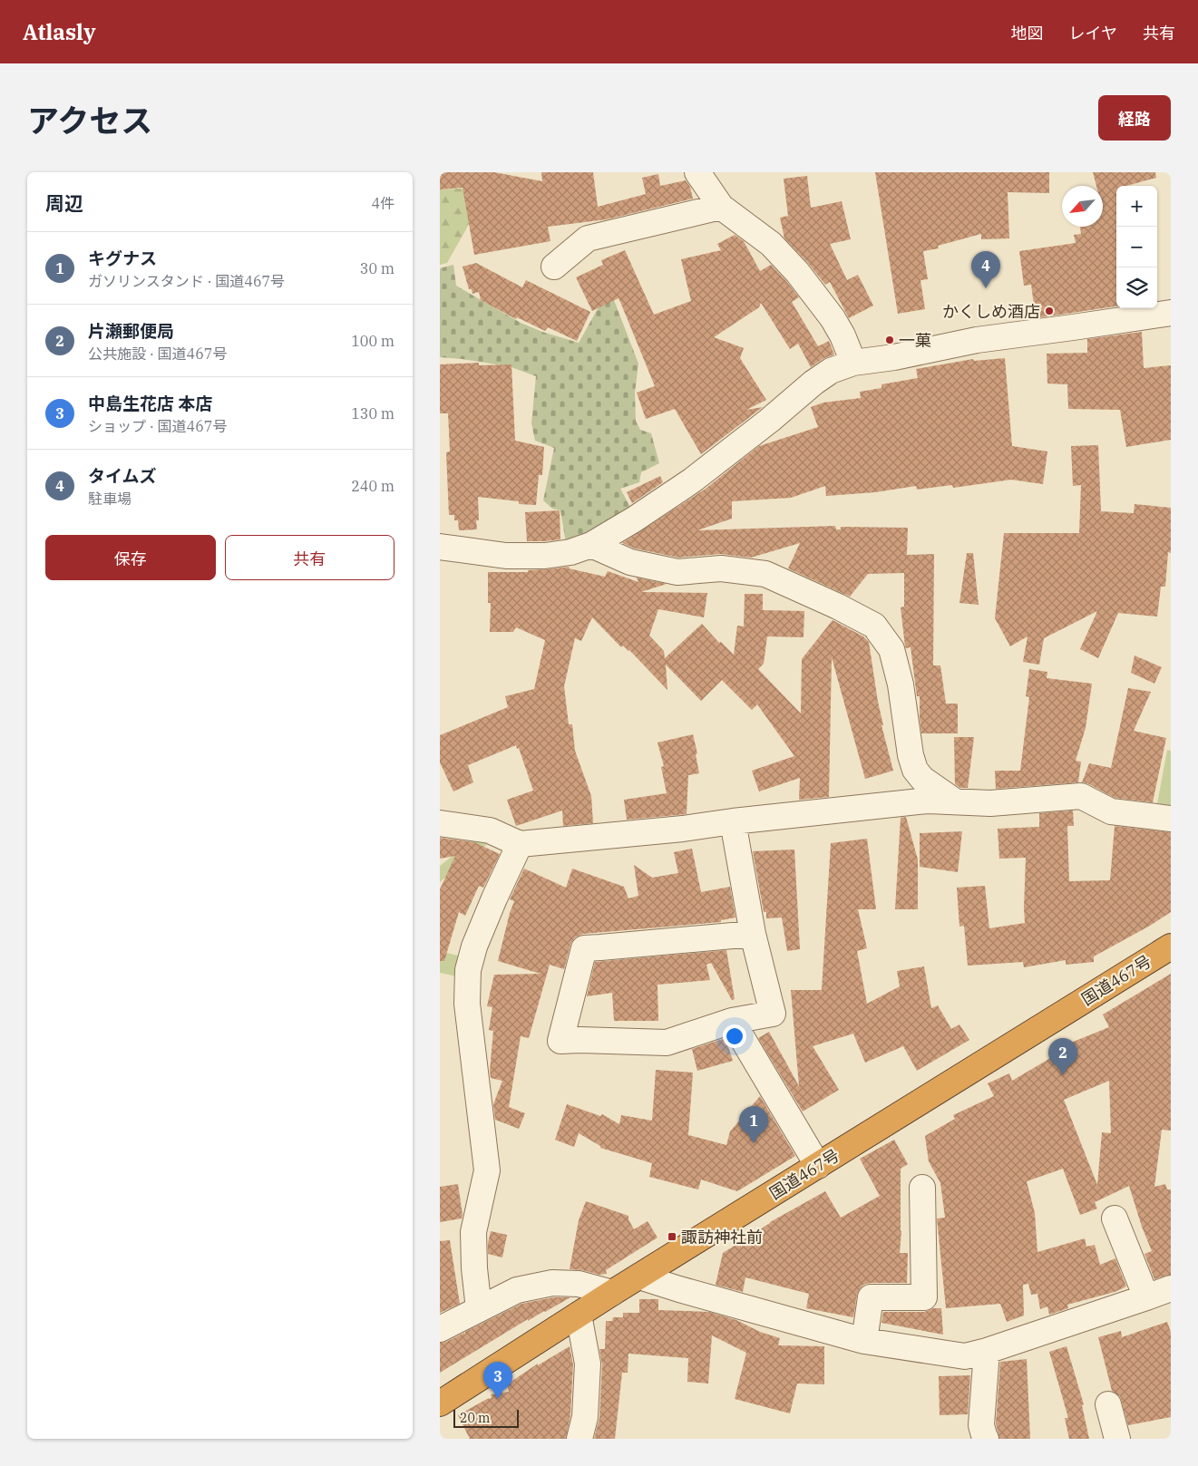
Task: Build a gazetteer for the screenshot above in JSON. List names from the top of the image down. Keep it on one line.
{"streets":{"highway":["国道467号"]},"places":{"other":["かくしめ酒店","一菓"],"transit":["諏訪神社前"]},"scale_bar":"20 m","north":"bottom left","page":{"header":"Atlasly","nav":["地図","レイヤ","共有"],"title":"アクセス","buttons":["経路",["保存","共有"]],"heading":["周辺","4件"],"map_buttons":["+","−"],"list":[{"mark":"1","name":"キグナス","note":"ガソリンスタンド · 国道467号","value":"30 m"},{"mark":"2","name":"片瀬郵便局","note":"公共施設 · 国道467号","value":"100 m"},{"mark":"3","name":"中島生花店 本店","note":"ショップ · 国道467号","value":"130 m"},{"mark":"4","name":"タイムズ","note":"駐車場","value":"240 m"}],"pins":["4","2","1","3"],"scale":"20 m"}}
